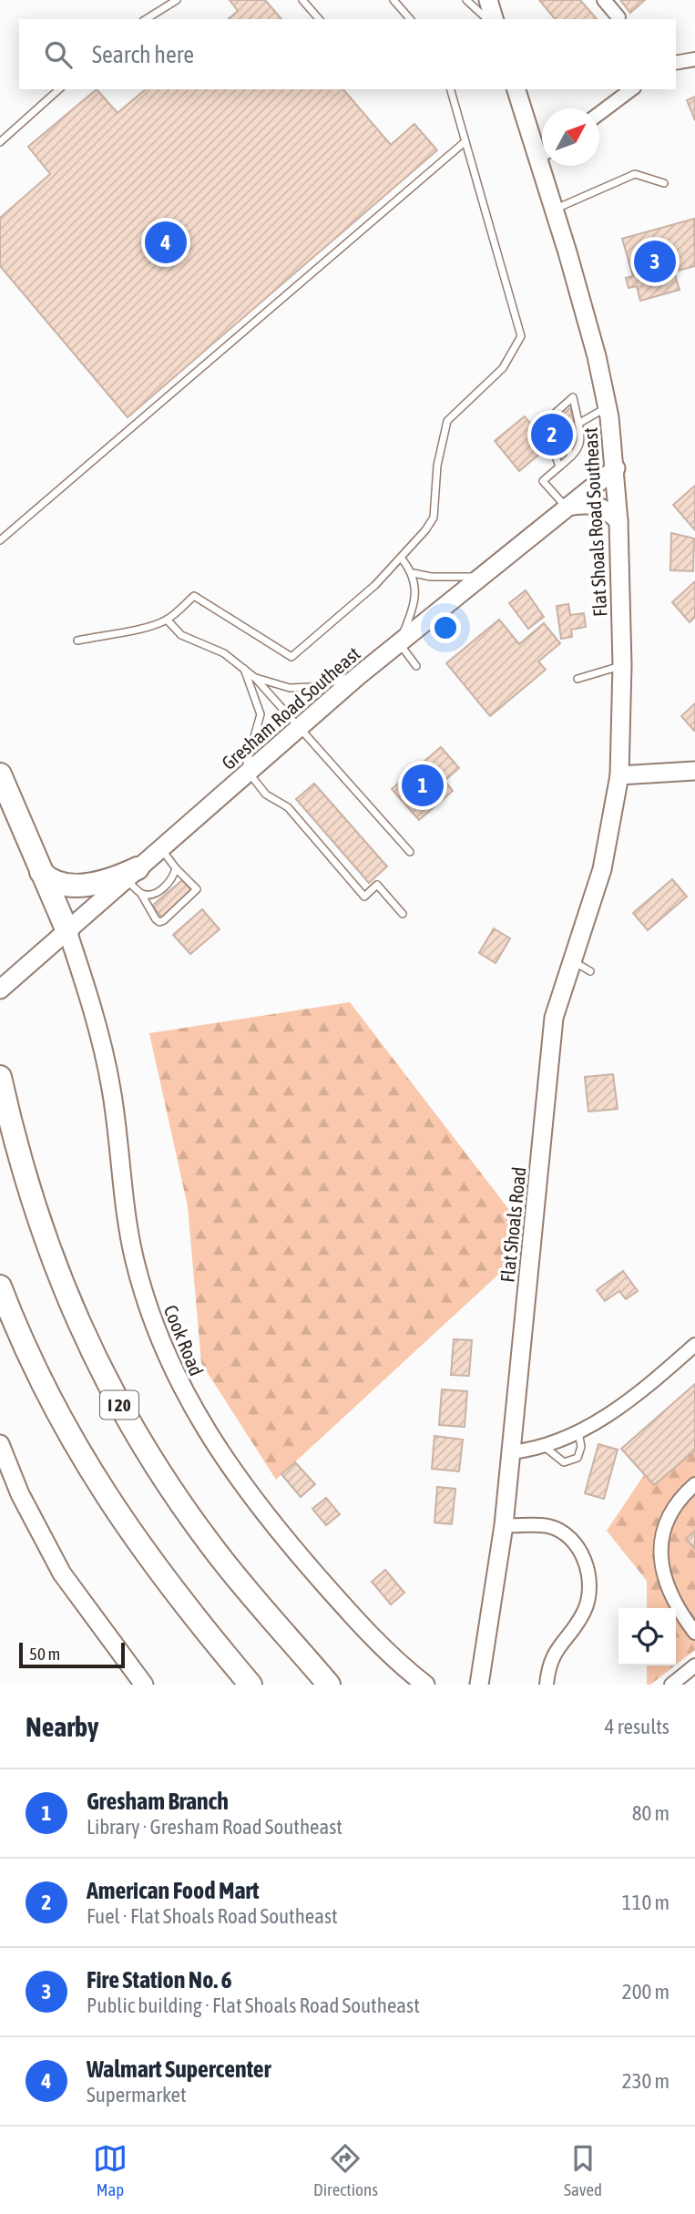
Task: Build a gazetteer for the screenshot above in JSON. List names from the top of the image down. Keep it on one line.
{"streets":{"highway":["I 20"],"street":["Flat Shoals Road Southeast","Gresham Road Southeast","Flat Shoals Road","Cook Road"]},"crossings":[["Flat Shoals Road Southeast","Gresham Road Southeast"],["Flat Shoals Road Southeast","Flat Shoals Road"],["Gresham Road Southeast","Cook Road"]],"scale_bar":"50 m","north":"top right","page":{"search":"Search here","pins":["4","3","2","1"],"scale":"50 m","heading":["Nearby","4 results"],"list":[{"mark":"1","name":"Gresham Branch","note":"Library · Gresham Road Southeast","value":"80 m"},{"mark":"2","name":"American Food Mart","note":"Fuel · Flat Shoals Road Southeast","value":"110 m"},{"mark":"3","name":"Fire Station No. 6","note":"Public building · Flat Shoals Road Southeast","value":"200 m"},{"mark":"4","name":"Walmart Supercenter","note":"Supermarket","value":"230 m"}],"nav":["Map","Directions","Saved"]}}
